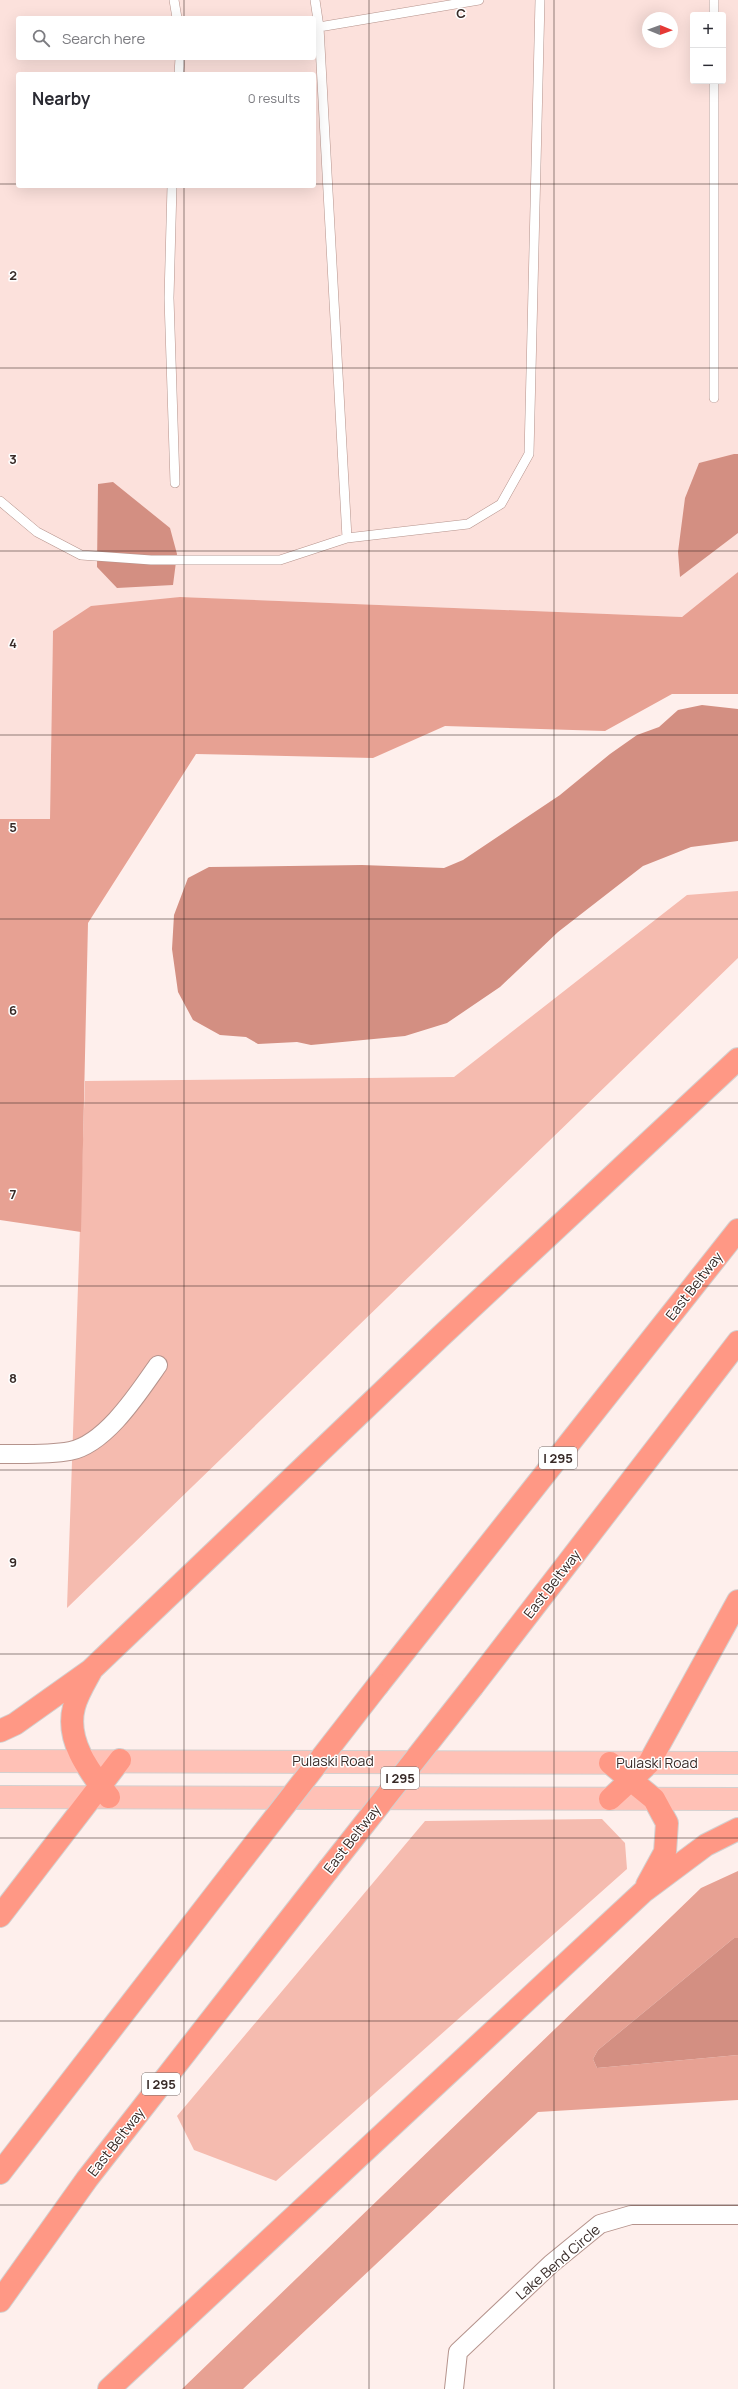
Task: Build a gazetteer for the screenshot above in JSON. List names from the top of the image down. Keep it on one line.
{"streets":{"highway":["East Beltway","I 295"],"main road":["Pulaski Road"],"street":["Lake Bend Circle"]},"north":"right","page":{"map_buttons":["+","−"],"search":"Search here","heading":["Nearby","0 results"]},"grid":{"columns":["C"],"rows":["2","3","4","5","6","7","8","9"]}}
